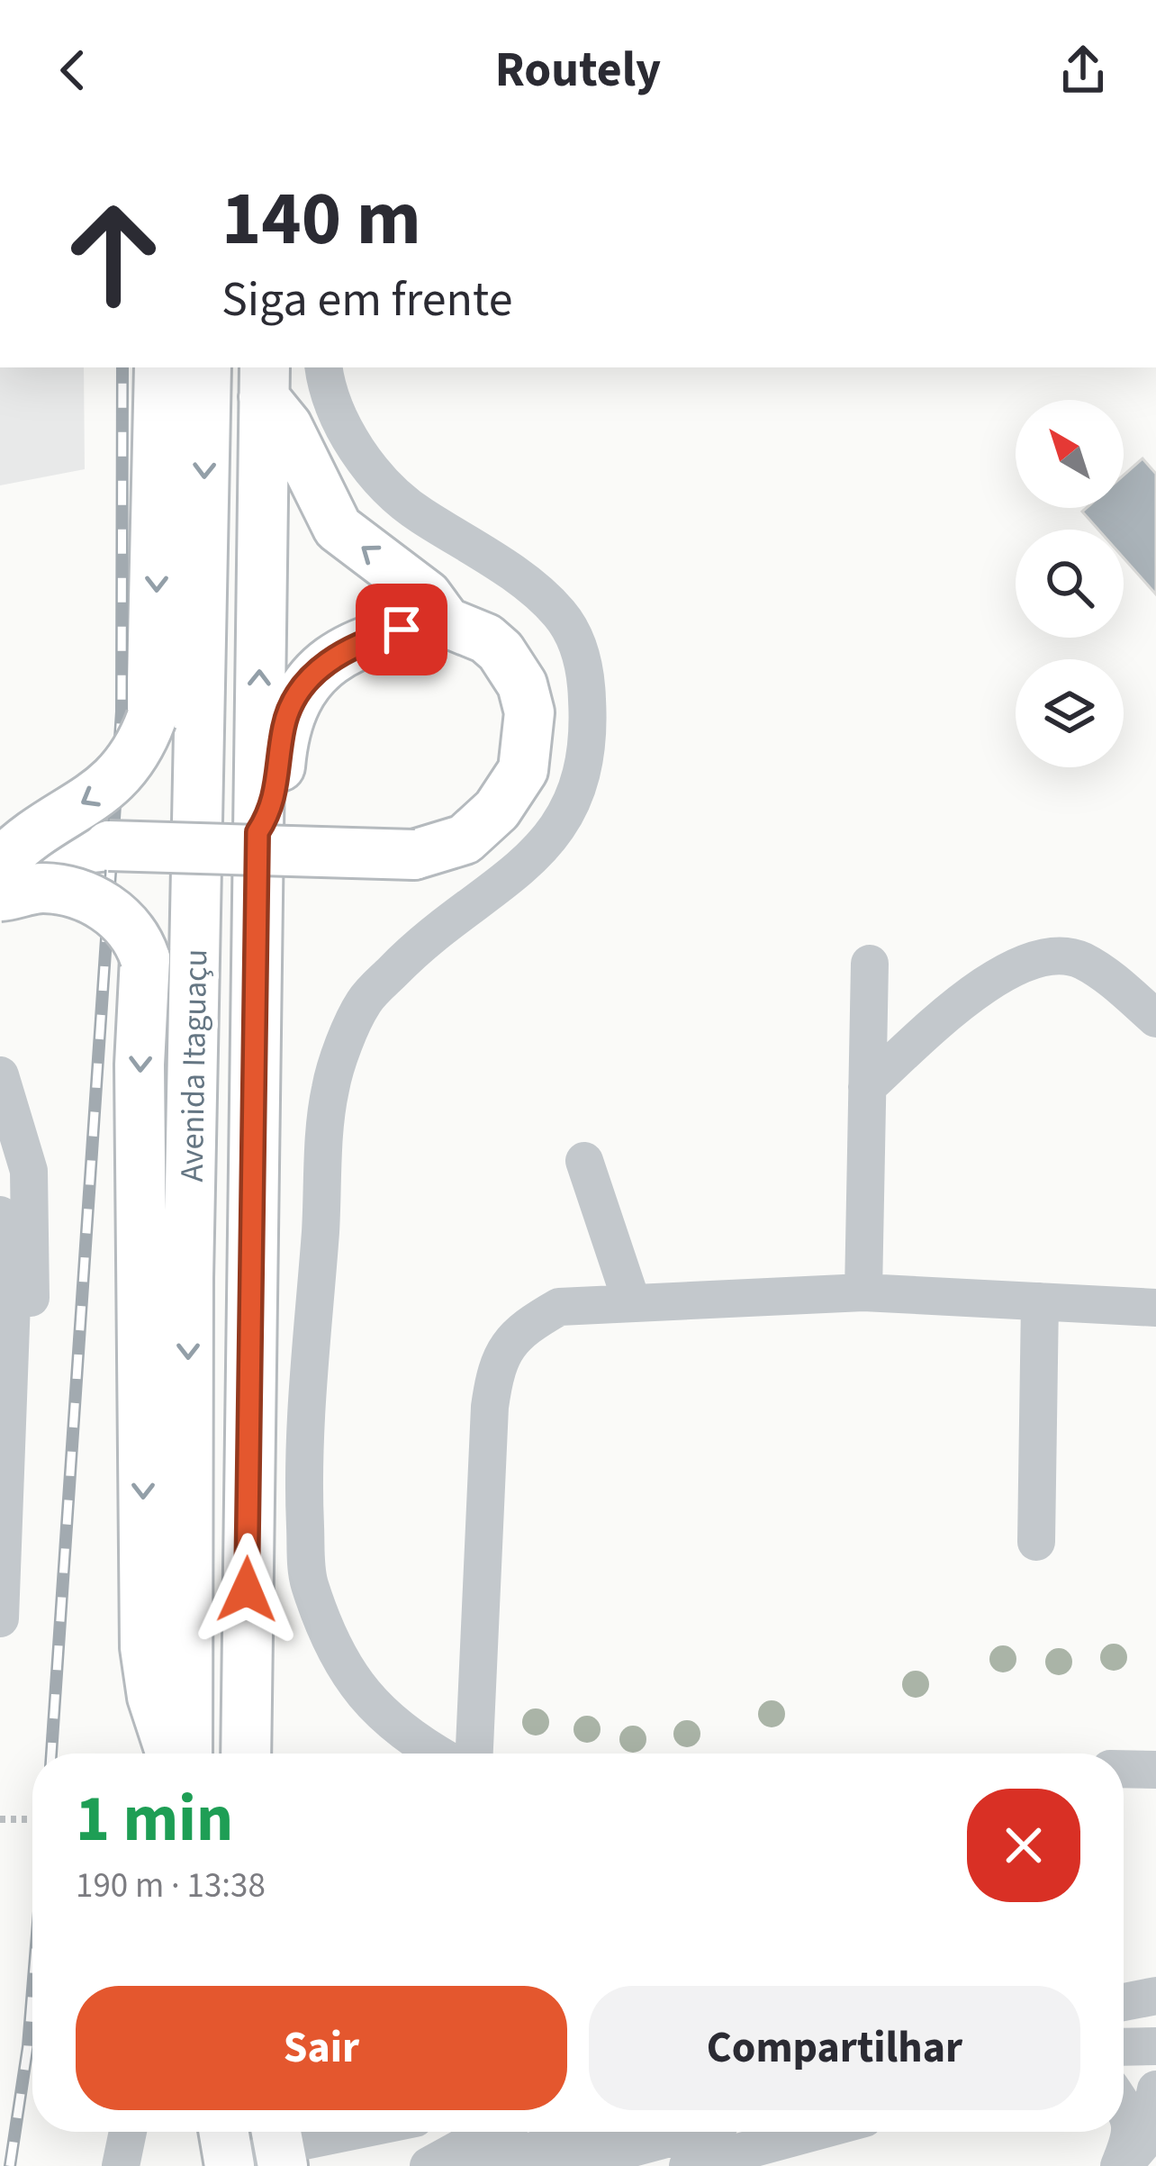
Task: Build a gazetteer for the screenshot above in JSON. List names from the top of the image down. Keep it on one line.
{"streets":{"main road":["Avenida Itaguaçu"]},"north":"top left","page":{"header":"Routely","turn":["140 m","Siga em frente"],"heading":["1 min","190 m · 13:38"],"buttons":["Sair","Compartilhar"]}}
